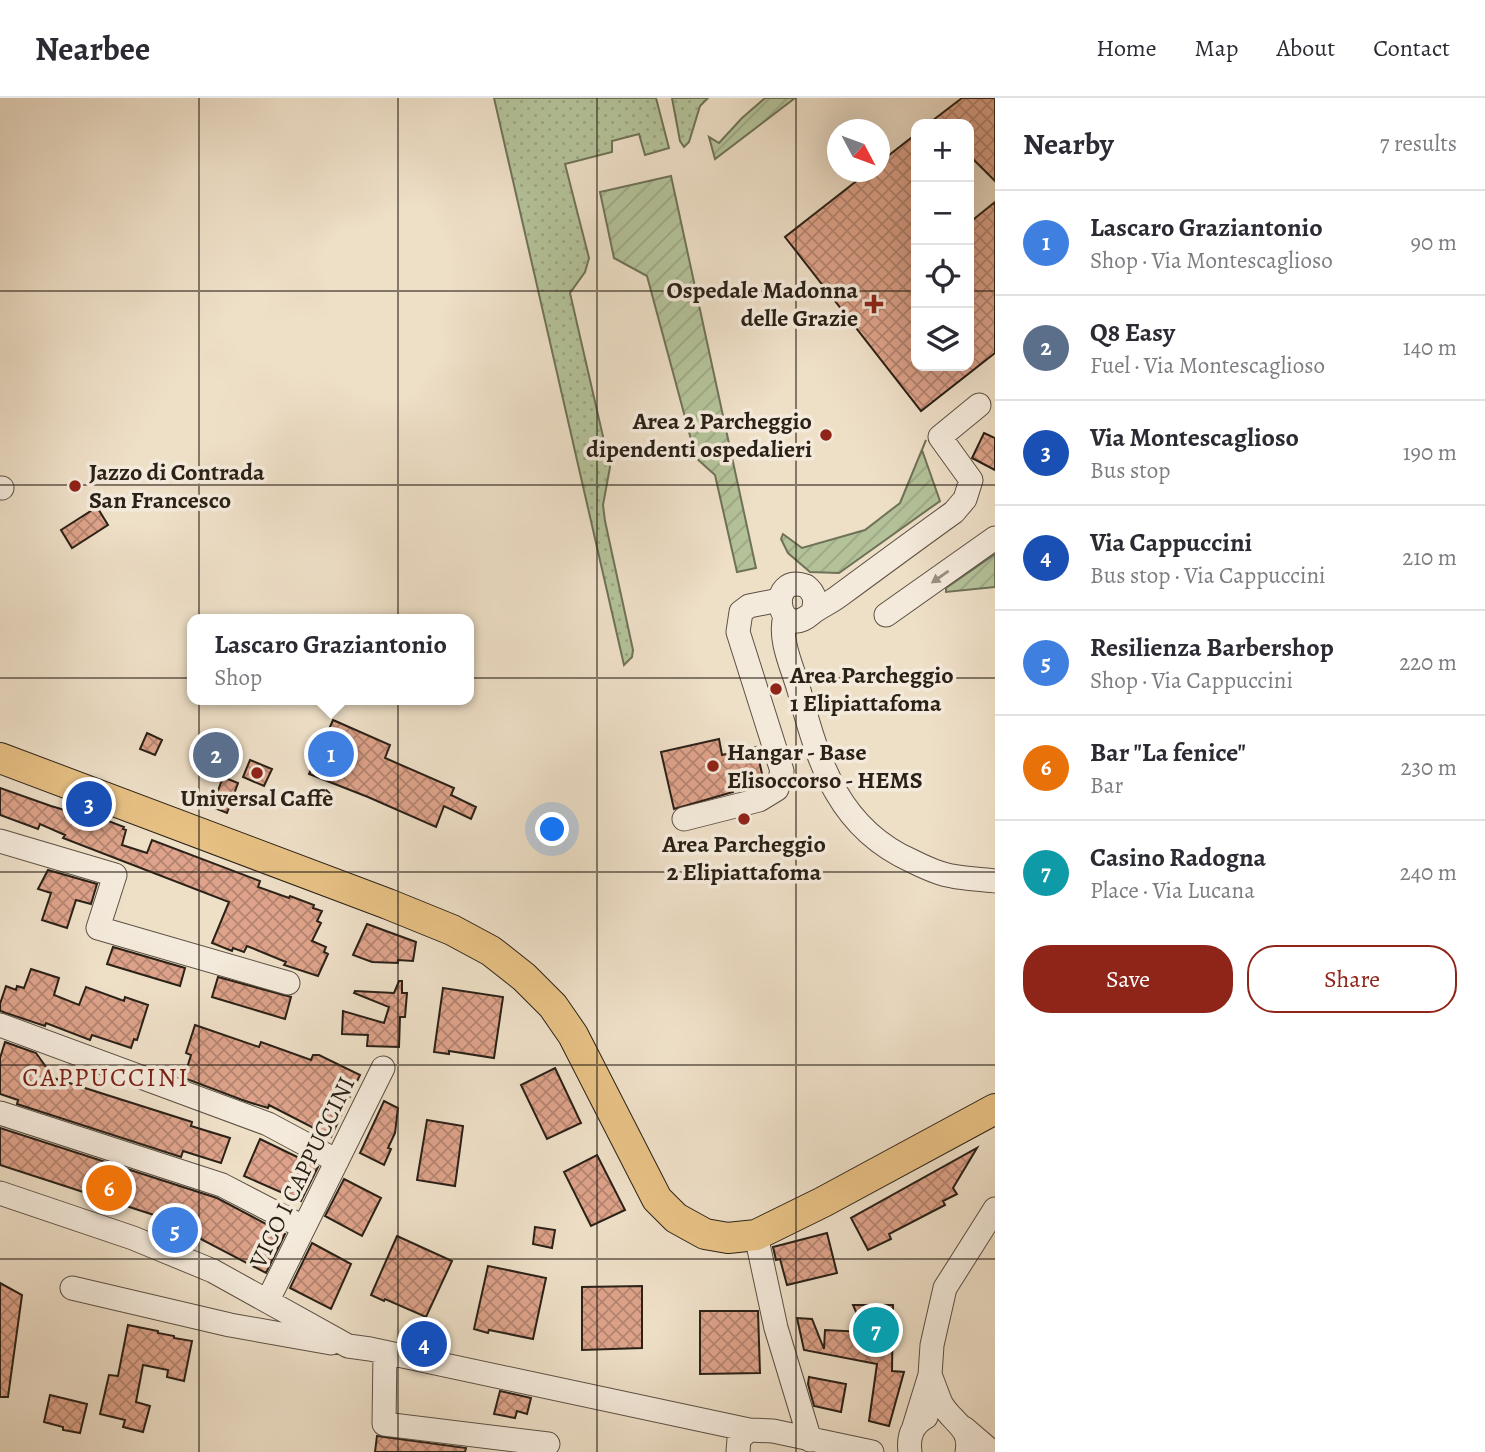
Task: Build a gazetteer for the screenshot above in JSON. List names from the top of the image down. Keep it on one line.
{"streets":{"street":["VICO I CAPPUCCINI"]},"districts":["CAPPUCCINI"],"places":{"health":["Ospedale Madonna delle Grazie"],"other":["Area 2 Parcheggio dipendenti ospedalieri","Jazzo di Contrada San Francesco","Area Parcheggio 1 Elipiattafoma","Hangar - Base Elisoccorso - HEMS","Universal Caffè","Area Parcheggio 2 Elipiattafoma"]},"north":"bottom right","page":{"header":"Nearbee","nav":["Home","Map","About","Contact"],"heading":["Nearby","7 results"],"map_buttons":["+","−"],"list":[{"mark":"1","name":"Lascaro Graziantonio","note":"Shop · Via Montescaglioso","value":"90 m"},{"mark":"2","name":"Q8 Easy","note":"Fuel · Via Montescaglioso","value":"140 m"},{"mark":"3","name":"Via Montescaglioso","note":"Bus stop","value":"190 m"},{"mark":"4","name":"Via Cappuccini","note":"Bus stop · Via Cappuccini","value":"210 m"},{"mark":"5","name":"Resilienza Barbershop","note":"Shop · Via Cappuccini","value":"220 m"},{"mark":"6","name":"Bar \"La fenice\"","note":"Bar","value":"230 m"},{"mark":"7","name":"Casino Radogna","note":"Place · Via Lucana","value":"240 m"}],"popup":["Lascaro Graziantonio","Shop"],"pins":["1","2","3","6","5","7","4"],"buttons":["Save","Share"]}}
